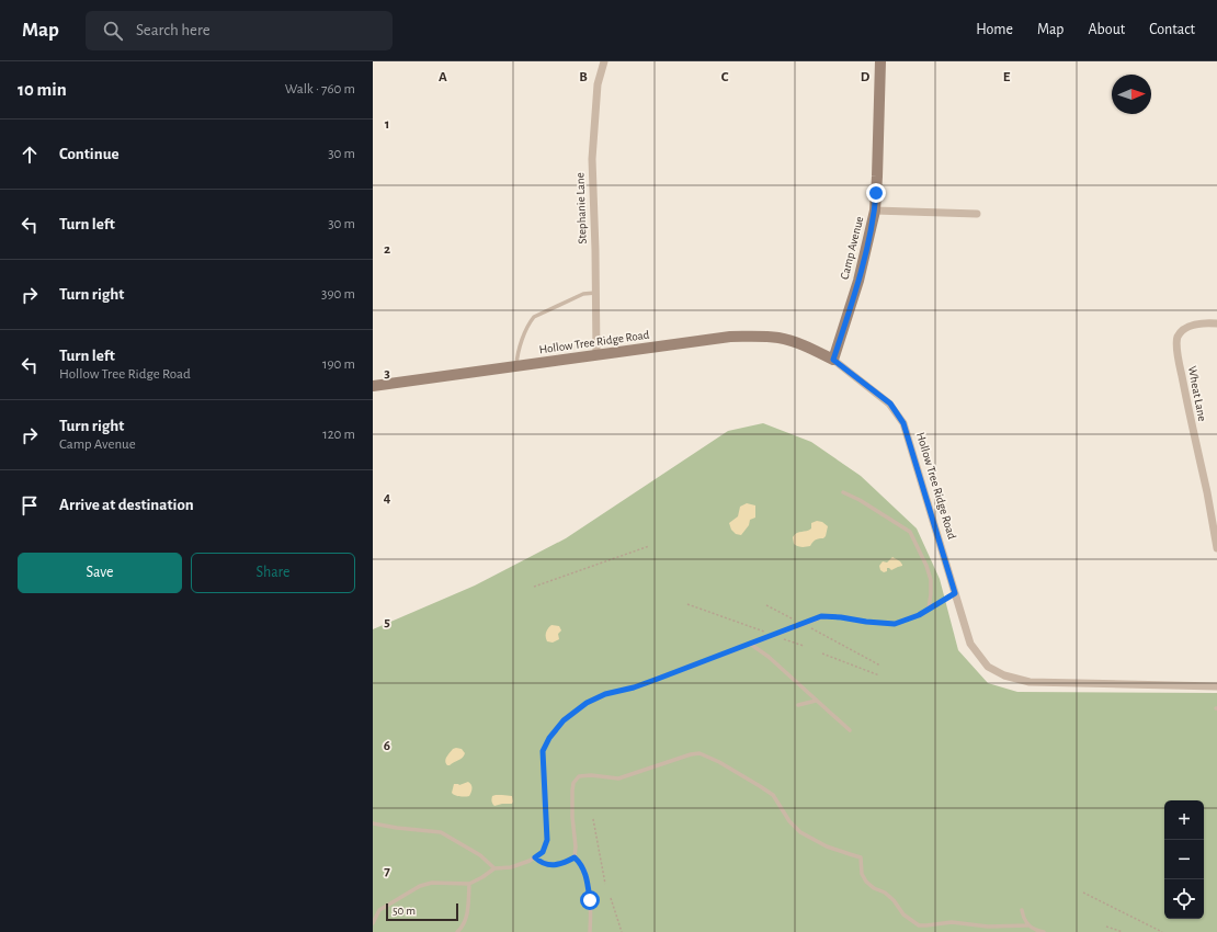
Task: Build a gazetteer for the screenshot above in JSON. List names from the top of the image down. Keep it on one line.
{"streets":{"street":["Stephanie Lane","Camp Avenue","Hollow Tree Ridge Road","Wheat Lane"]},"crossings":[["Stephanie Lane","Hollow Tree Ridge Road"],["Camp Avenue","Hollow Tree Ridge Road"]],"scale_bar":"50 m","north":"right","page":{"header":"Map","search":"Search here","nav":["Home","Map","About","Contact"],"heading":["10 min","Walk · 760 m"],"list":[["Continue","30 m"],["Turn left","30 m"],["Turn right","390 m"],["Turn left","Hollow Tree Ridge Road","190 m"],["Turn right","Camp Avenue","120 m"],"Arrive at destination"],"buttons":["Save","Share"],"map_buttons":["+","−"],"scale":"50 m"},"grid":{"columns":["A","B","C","D","E"],"rows":["1","2","3","4","5","6","7"]}}
